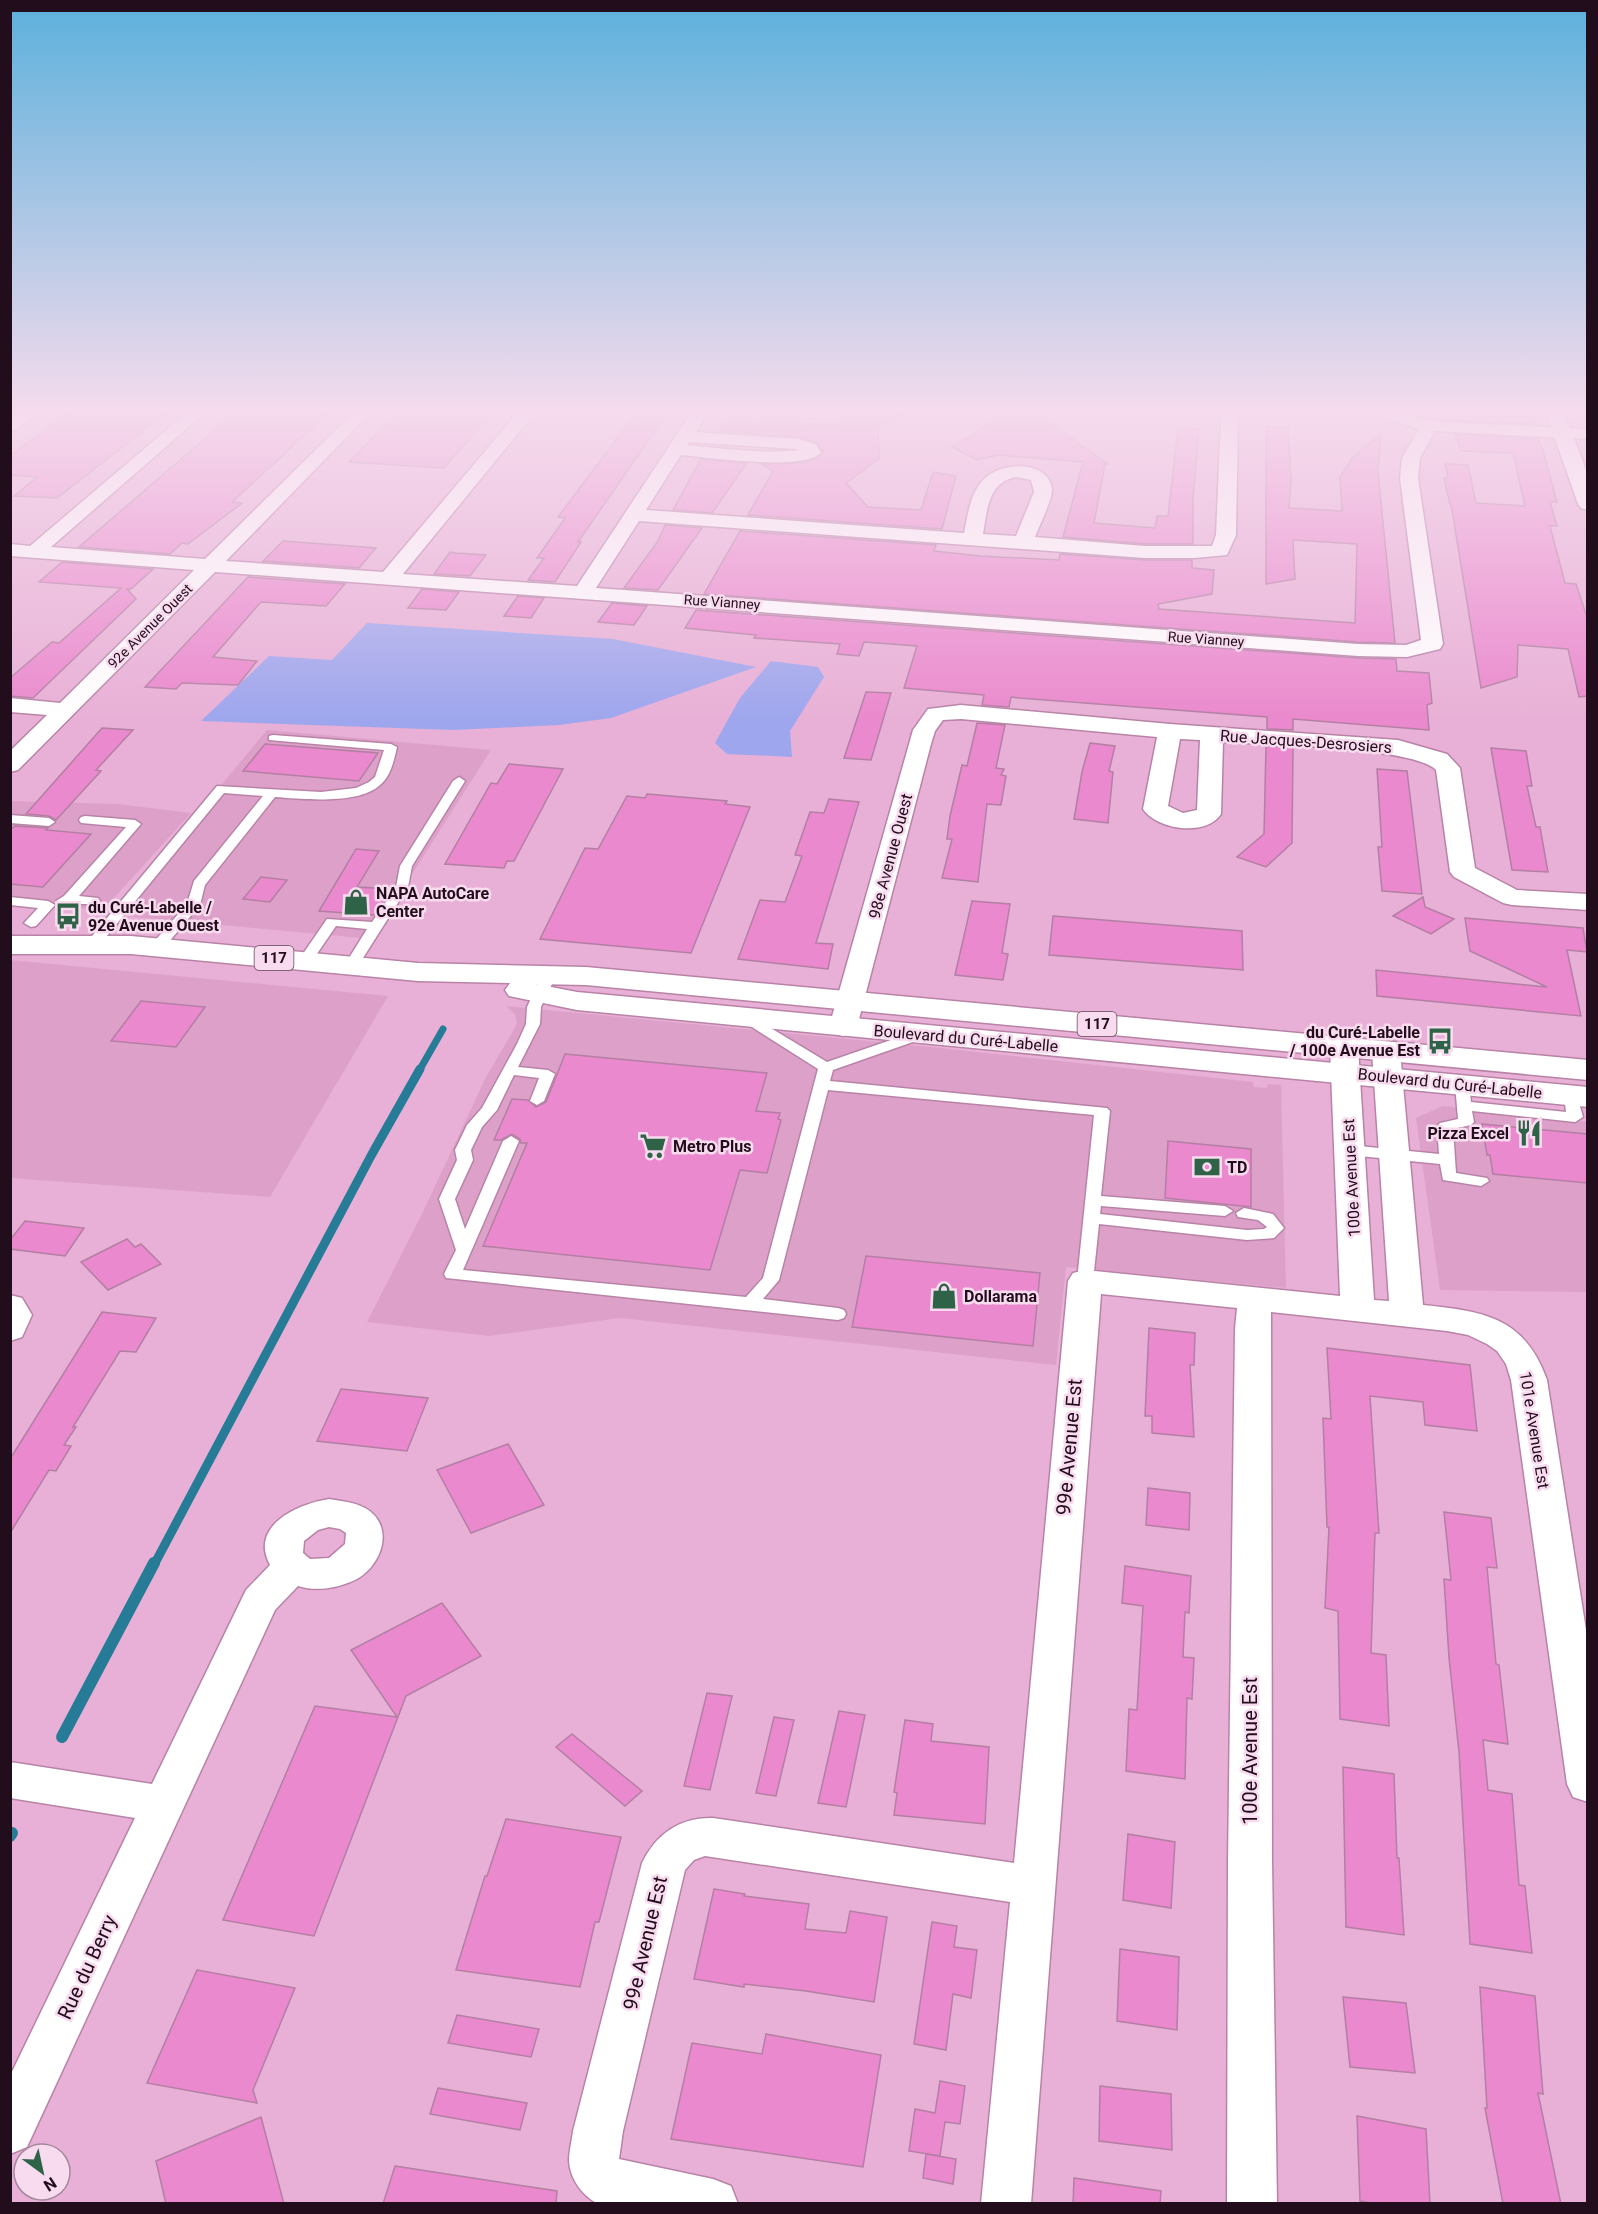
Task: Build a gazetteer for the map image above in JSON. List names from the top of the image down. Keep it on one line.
{"streets":{"main road":["117","Boulevard du Curé-Labelle"],"street":["Rue Vianney","92e Avenue Ouest","Rue Jacques-Desrosiers","98e Avenue Ouest","100e Avenue Est","101e Avenue Est","99e Avenue Est","Rue du Berry"]},"crossings":[["Rue Vianney","92e Avenue Ouest"],["Rue Jacques-Desrosiers","98e Avenue Ouest"],["98e Avenue Ouest","Boulevard du Curé-Labelle"],["Boulevard du Curé-Labelle","100e Avenue Est"],["100e Avenue Est","101e Avenue Est"]],"places":{"shop":["NAPA AutoCare Center","Dollarama"],"bus stop":["du Curé-Labelle / 92e Avenue Ouest","du Curé-Labelle / 100e Avenue Est"],"restaurant":["Pizza Excel"],"supermarket":["Metro Plus"],"bank":["TD"]},"north":"bottom right"}
